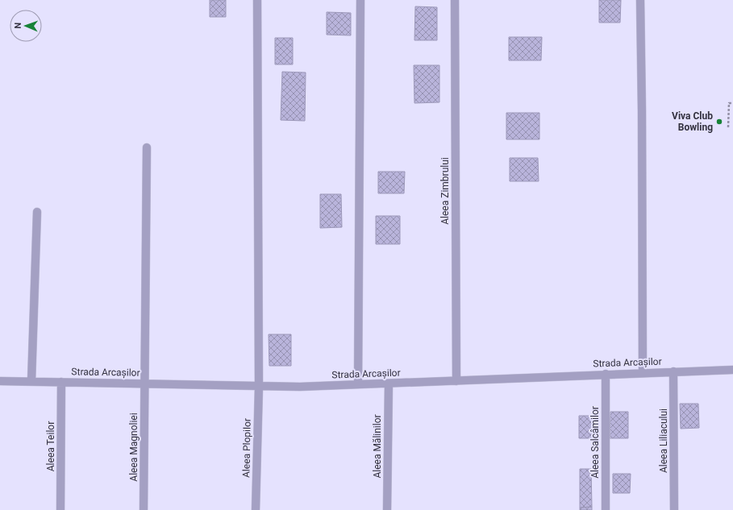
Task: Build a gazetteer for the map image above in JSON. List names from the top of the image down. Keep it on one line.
{"streets":{"street":["Aleea Zimbrului","Strada Arcașilor","Aleea Liliacului","Aleea Salcâmilor","Aleea Teilor","Aleea Mălinilor","Aleea Magnoliei","Aleea Plopilor"]},"crossings":[["Aleea Zimbrului","Strada Arcașilor"],["Strada Arcașilor","Aleea Liliacului"],["Strada Arcașilor","Aleea Salcâmilor"],["Strada Arcașilor","Aleea Teilor"],["Strada Arcașilor","Aleea Mălinilor"],["Strada Arcașilor","Aleea Magnoliei"],["Strada Arcașilor","Aleea Plopilor"]],"places":["Viva Club Bowling"],"north":"left"}
